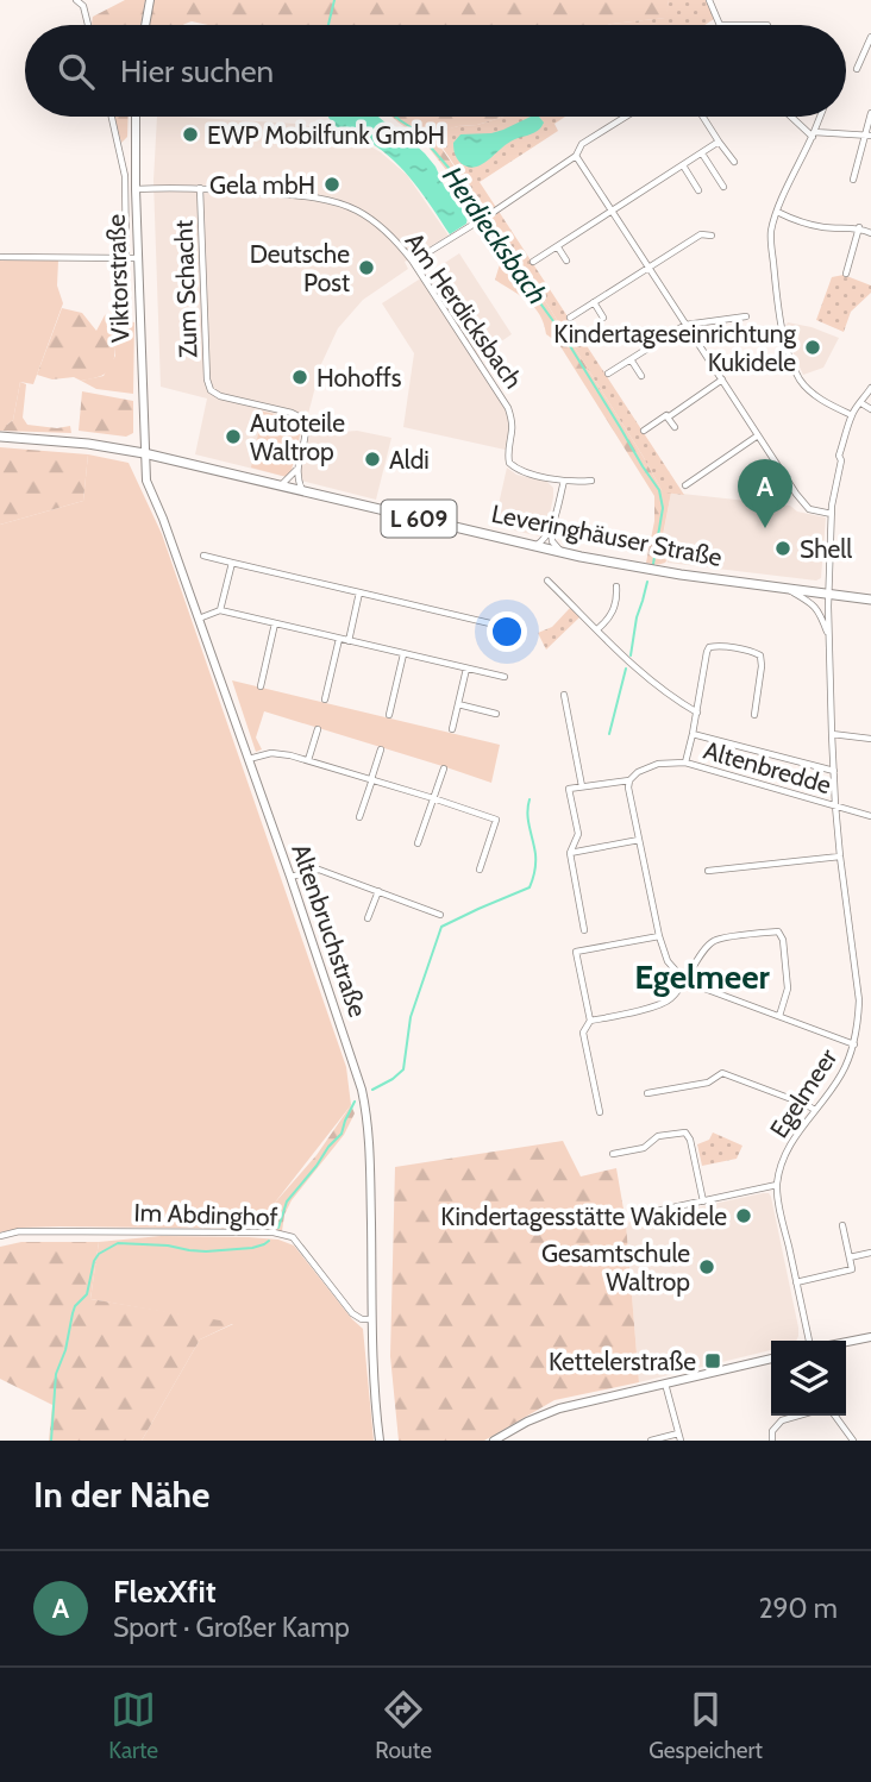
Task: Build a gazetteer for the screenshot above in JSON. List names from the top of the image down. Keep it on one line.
{"streets":{"main road":["L 609","Leveringhäuser Straße"],"street":["Viktorstraße","Zum Schacht","Am Herdicksbach","Altenbredde","Altenbruchstraße","Egelmeer","Im Abdinghof"]},"crossings":[["Viktorstraße","Am Herdicksbach"],["Viktorstraße","L 609"],["Viktorstraße","Leveringhäuser Straße"],["Viktorstraße","Altenbruchstraße"],["Zum Schacht","Am Herdicksbach"],["Zum Schacht","Leveringhäuser Straße"],["L 609","Leveringhäuser Straße"],["L 609","Altenbruchstraße"],["Leveringhäuser Straße","Altenbruchstraße"],["Leveringhäuser Straße","Egelmeer"],["Altenbredde","Egelmeer"],["Altenbruchstraße","Im Abdinghof"]],"districts":["Egelmeer"],"water":["Herdiecksbach"],"places":{"other":["EWP Mobilfunk GmbH","Gela mbH","Deutsche Post","Kindertageseinrichtung Kukidele","Hohoffs","Autoteile Waltrop","Aldi","Shell","Kindertagesstätte Wakidele","Gesamtschule Waltrop"],"transit":["Kettelerstraße"]},"page":{"search":"Hier suchen","pins":"A","heading":"In der Nähe","list":[{"mark":"A","name":"FlexXfit","note":"Sport · Großer Kamp","value":"290 m"}],"nav":["Karte","Route","Gespeichert"]}}
